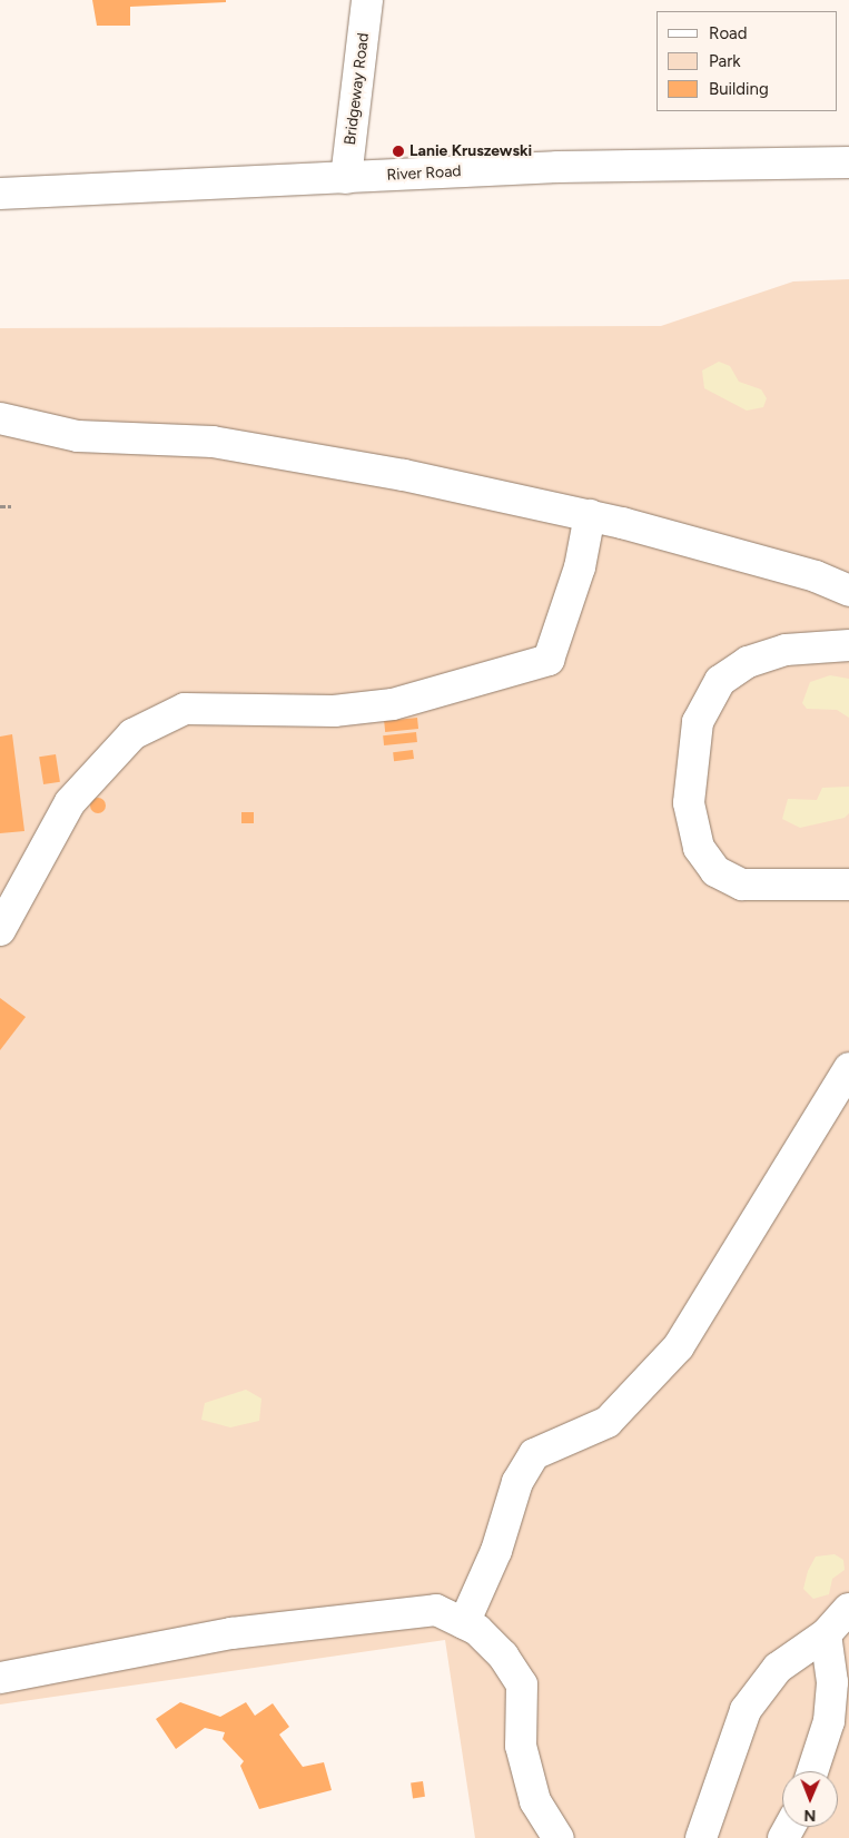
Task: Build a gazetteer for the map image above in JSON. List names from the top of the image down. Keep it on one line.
{"streets":{"main road":["Bridgeway Road","River Road"]},"crossings":[["Bridgeway Road","River Road"]],"places":["Lanie Kruszewski"],"legend":["Road","Park","Building"],"north":"bottom"}
